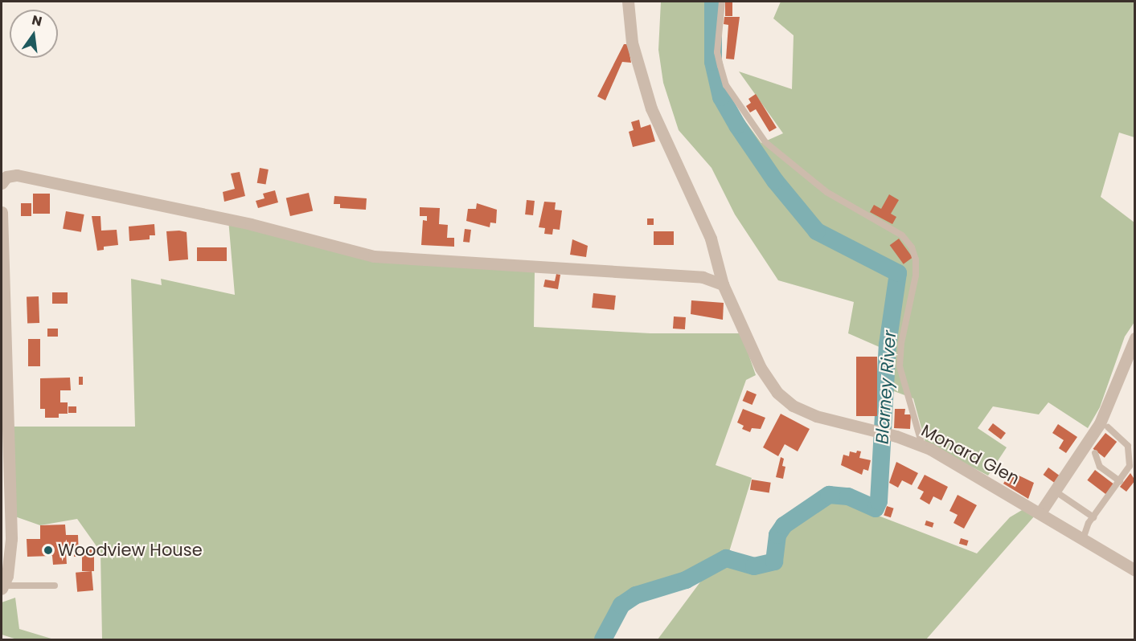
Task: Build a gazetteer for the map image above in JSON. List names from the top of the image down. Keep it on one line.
{"streets":{"street":["Monard Glen"]},"water":["Blarney River"],"places":["Woodview House"],"north":"top"}
